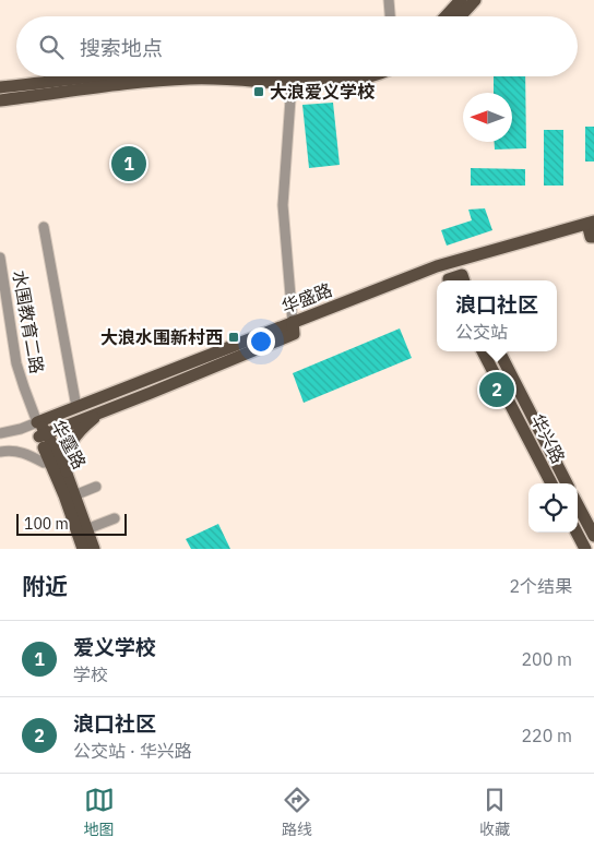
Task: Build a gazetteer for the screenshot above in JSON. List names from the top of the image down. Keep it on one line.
{"streets":{"main road":["华盛路","华兴路","华霆路"],"street":["水围教育二路"]},"crossings":[["华盛路","水围教育二路"],["华盛路","华霆路"],["水围教育二路","华霆路"]],"places":{"transit":["大浪爱义学校","大浪水围新村西"]},"scale_bar":"100 m","north":"left","page":{"search":"搜索地点","pins":["1","2"],"popup":["浪口社区","公交站"],"scale":"100 m","heading":["附近","2个结果"],"list":[{"mark":"1","name":"爱义学校","note":"学校","value":"200 m"},{"mark":"2","name":"浪口社区","note":"公交站 · 华兴路","value":"220 m"}],"nav":["地图","路线","收藏"]}}
